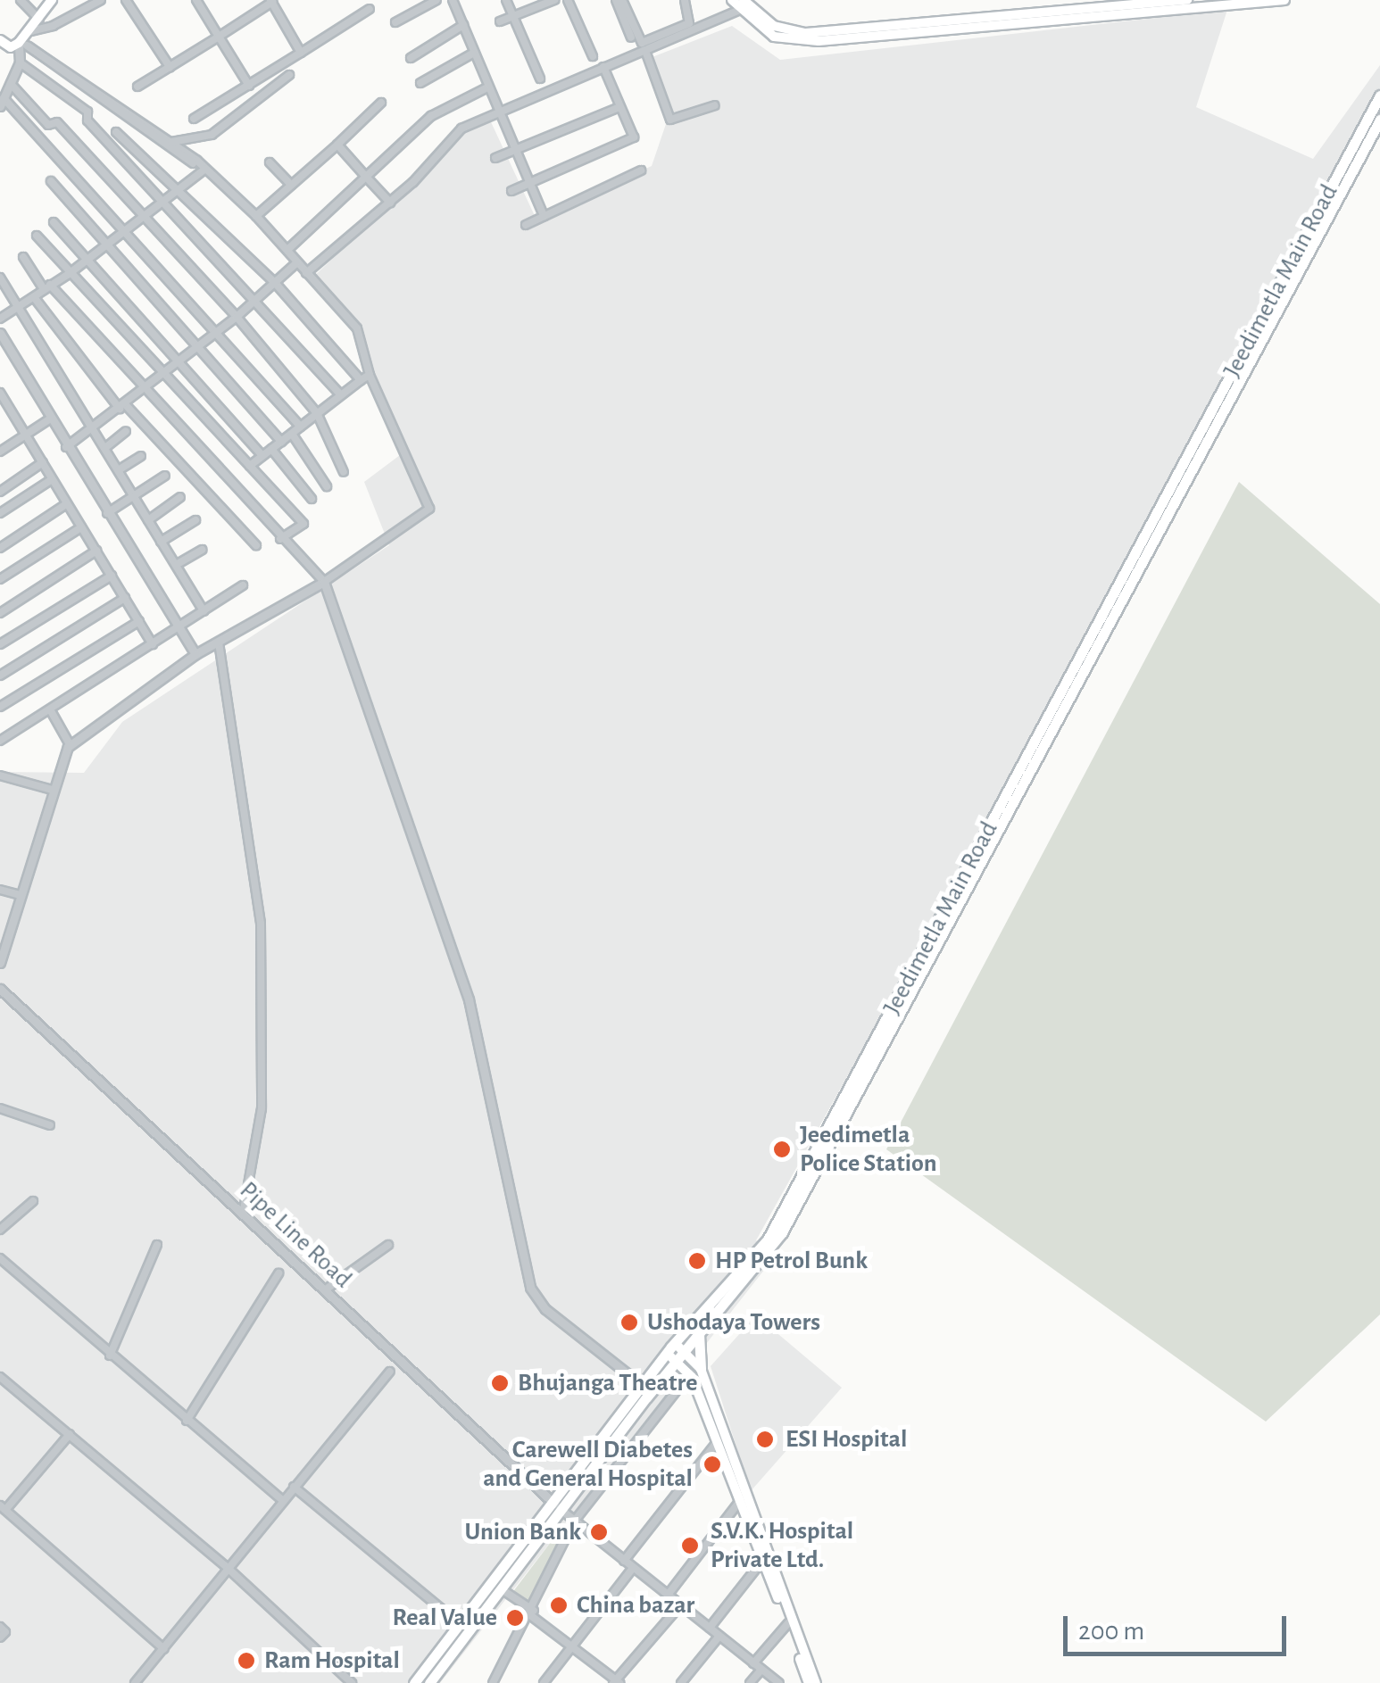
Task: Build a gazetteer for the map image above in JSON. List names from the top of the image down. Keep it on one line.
{"streets":{"main road":["Jeedimetla Main Road"],"street":["Pipe Line Road"]},"crossings":[["Jeedimetla Main Road","Pipe Line Road"]],"places":["Jeedimetla Police Station","HP Petrol Bunk","Ushodaya Towers","Bhujanga Theatre","ESI Hospital","Carewell Diabetes and General Hospital","Union Bank","S.V.K. Hospital Private Ltd.","China bazar","Real Value","Ram Hospital"],"scale_bar":"200 m"}
